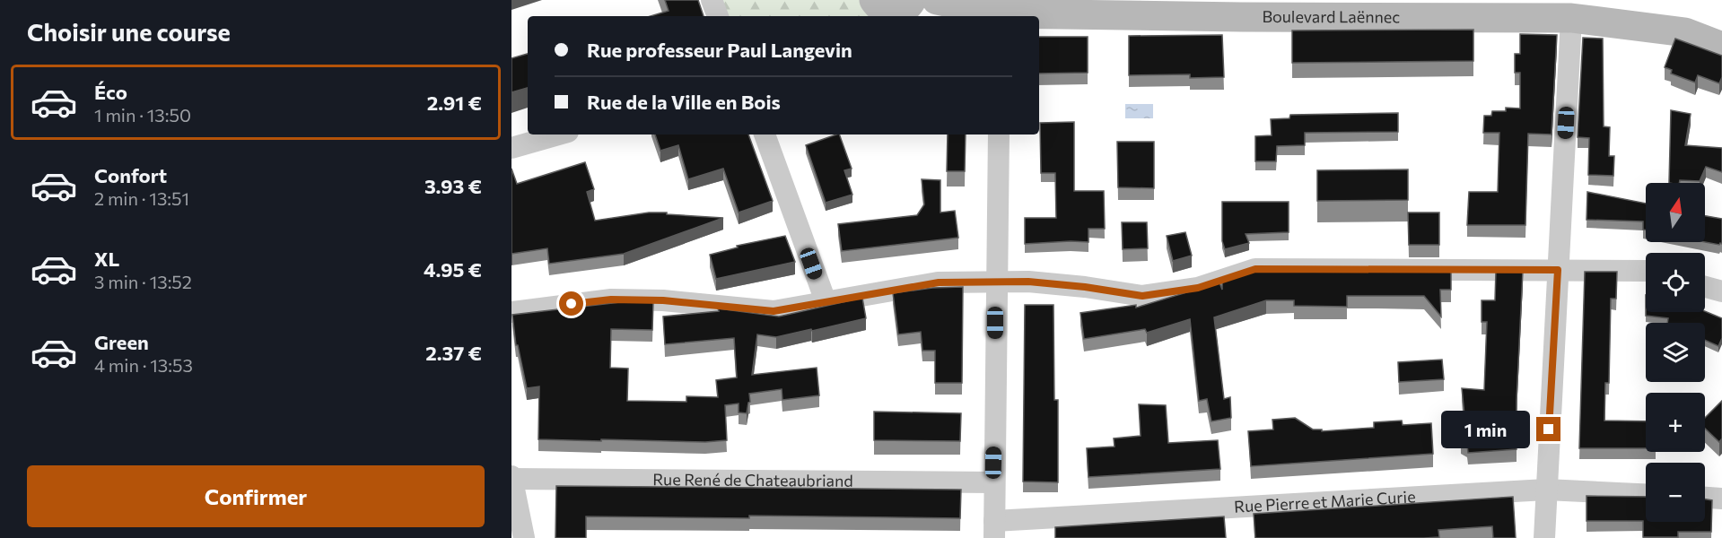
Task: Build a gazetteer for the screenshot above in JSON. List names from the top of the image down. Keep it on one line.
{"streets":{"main road":["Boulevard Laënnec"],"street":["Rue René de Chateaubriand","Rue Pierre et Marie Curie"]},"north":"top","page":{"heading":"Choisir une course","banner":["Rue professeur Paul Langevin","Rue de la Ville en Bois"],"list":[{"name":"Éco","note":"1 min · 13:50","value":"2.91 €"},{"name":"Confort","note":"2 min · 13:51","value":"3.93 €"},{"name":"XL","note":"3 min · 13:52","value":"4.95 €"},{"name":"Green","note":"4 min · 13:53","value":"2.37 €"}],"map_buttons":["+","−"],"bubble":"1 min","buttons":"Confirmer"}}
